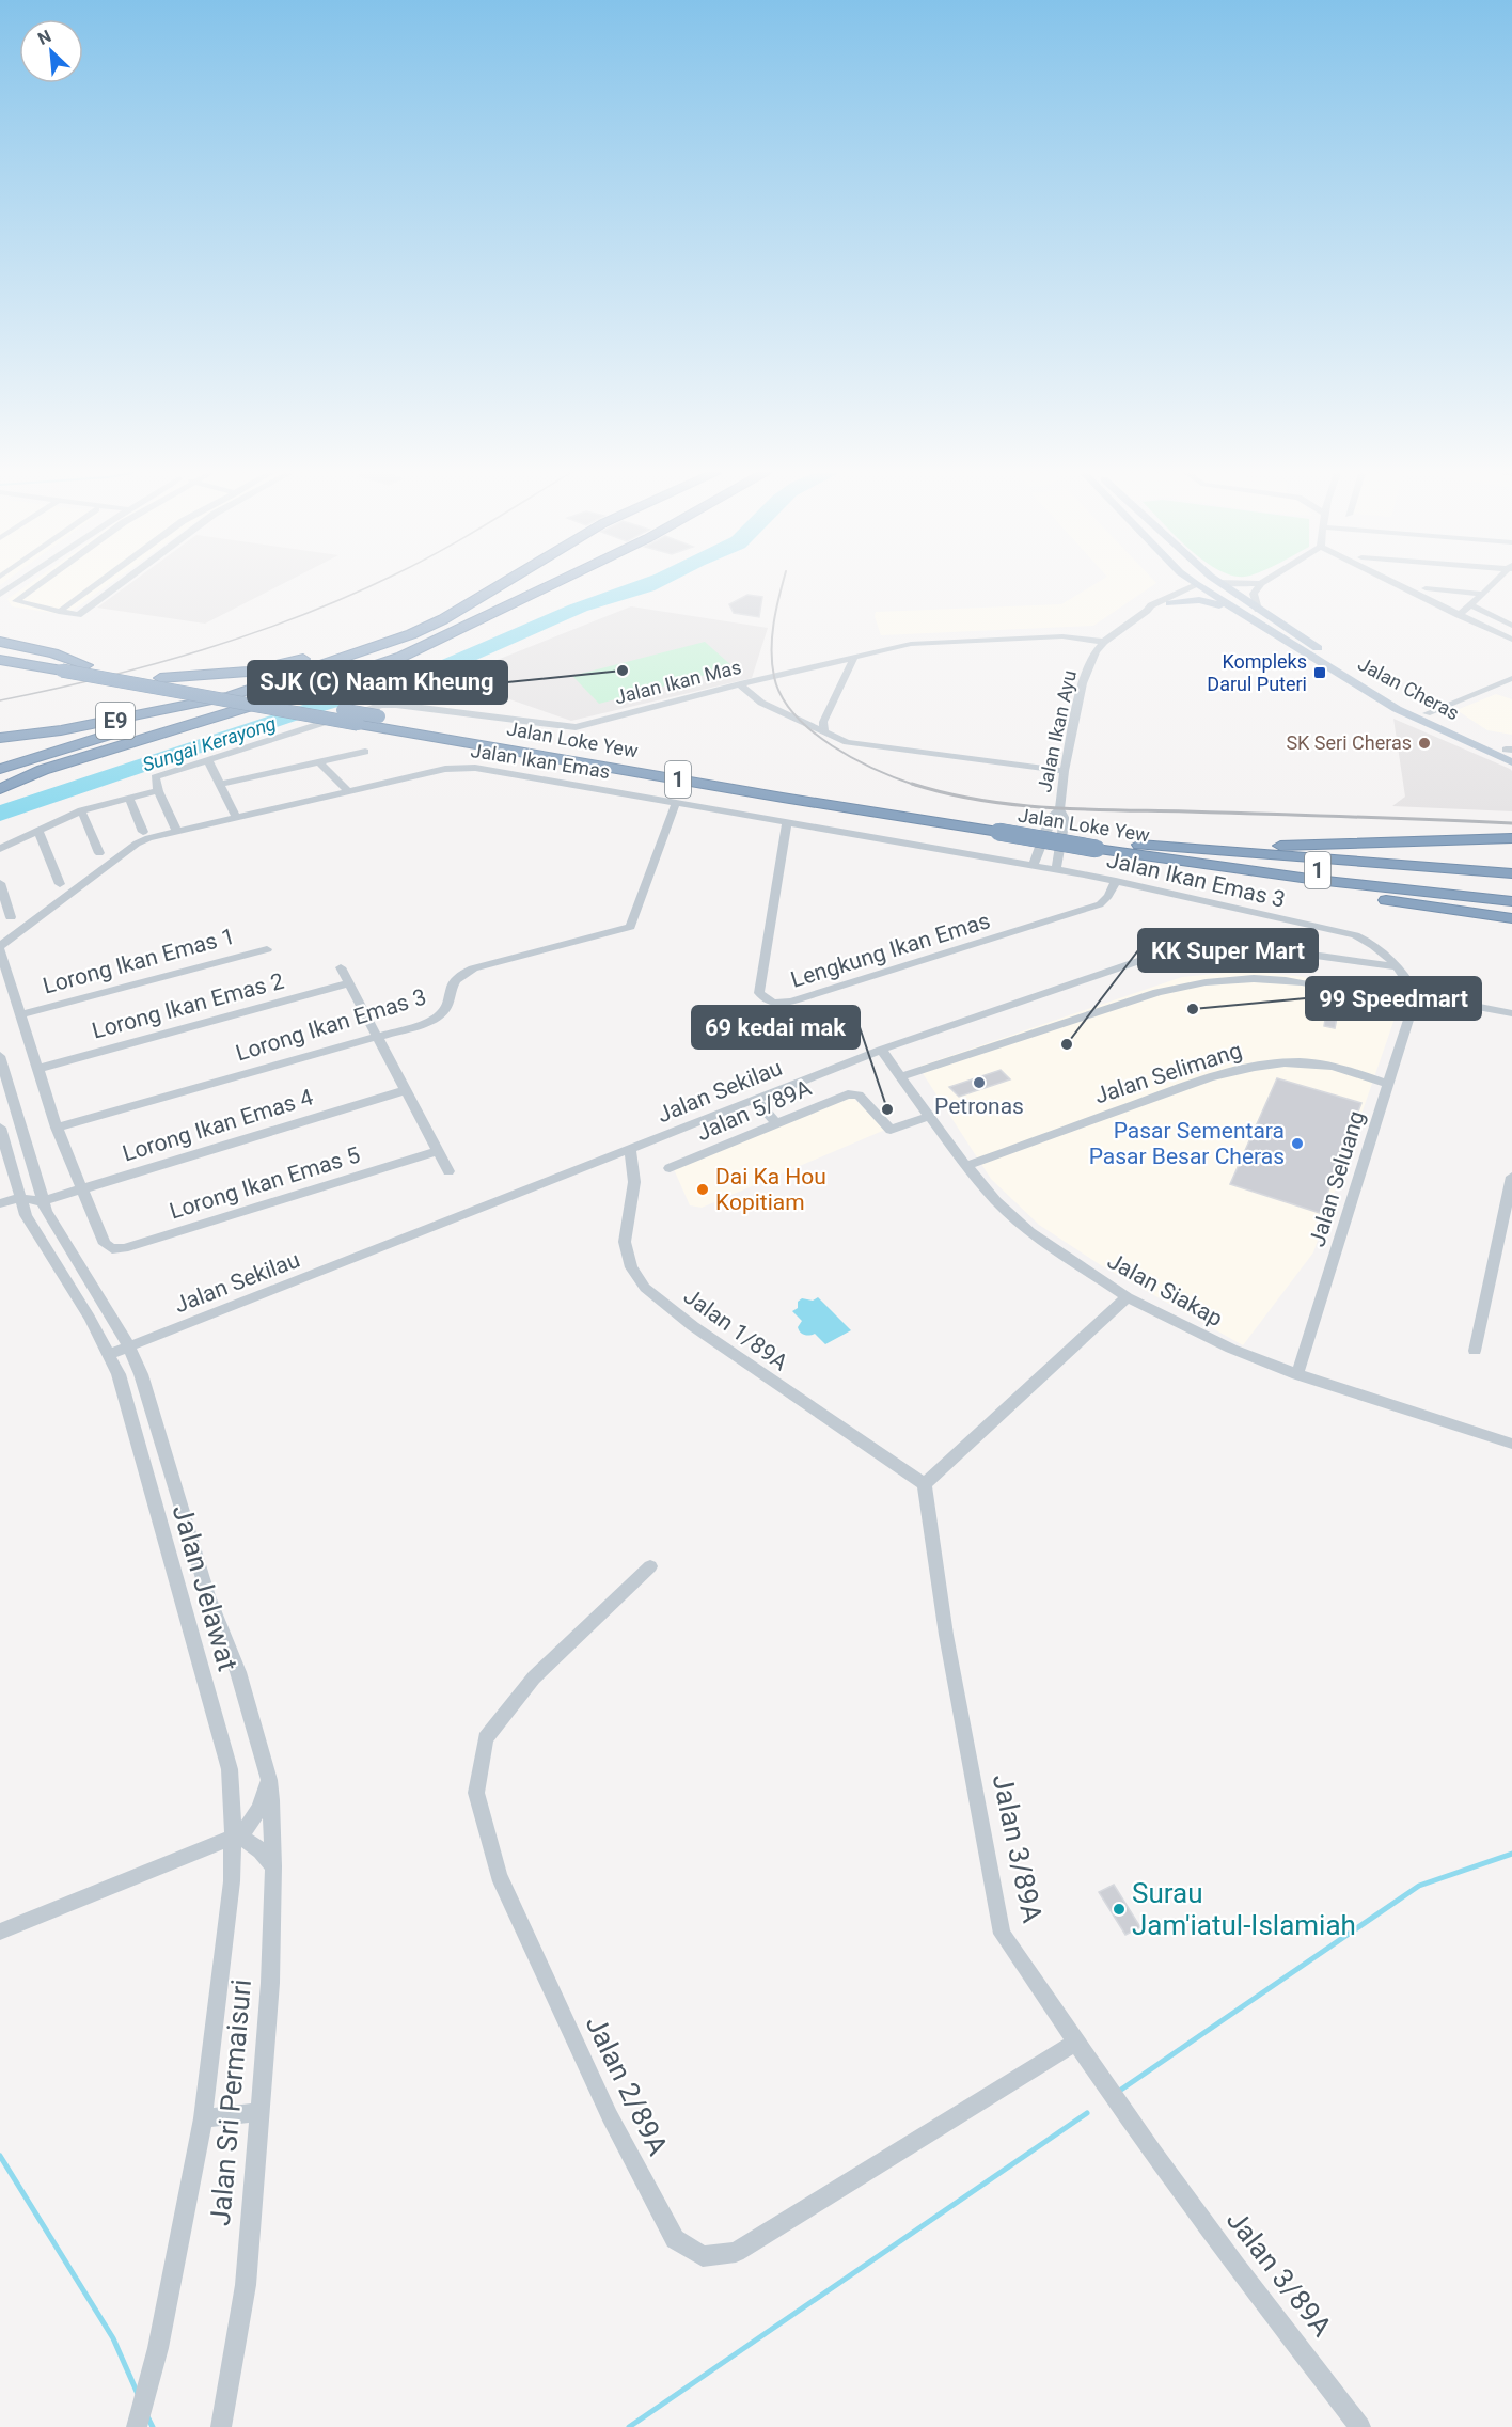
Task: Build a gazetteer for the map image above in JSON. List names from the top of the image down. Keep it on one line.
{"streets":{"highway":["E9","Jalan Loke Yew","1"],"main road":["Jalan Cheras"],"street":["Jalan Ikan Mas","Jalan Ikan Ayu","Jalan Ikan Emas","Jalan Ikan Emas 3","Lengkung Ikan Emas","Lorong Ikan Emas 1","Lorong Ikan Emas 2","Lorong Ikan Emas 3","Jalan Selimang","Jalan Sekilau","Jalan 5/89A","Lorong Ikan Emas 4","Jalan Seluang","Lorong Ikan Emas 5","Jalan Siakap","Jalan 1/89A","Jalan Jelawat","Jalan 3/89A","Jalan 2/89A","Jalan Sri Permaisuri"]},"crossings":[["Jalan Ikan Mas","Jalan Ikan Ayu"],["Jalan Cheras","Jalan Ikan Ayu"],["Jalan Ikan Ayu","Jalan Ikan Emas"],["Jalan Ikan Ayu","Jalan Ikan Emas 3"],["Jalan Loke Yew","1"],["Jalan Ikan Emas","Jalan Ikan Emas 3"],["Jalan Ikan Emas","Lengkung Ikan Emas"],["Jalan Ikan Emas","Lorong Ikan Emas 3"],["Jalan Ikan Emas 3","Lengkung Ikan Emas"],["Jalan Ikan Emas 3","Jalan Sekilau"],["Jalan Ikan Emas 3","Jalan Seluang"],["Jalan Selimang","Jalan Seluang"],["Jalan Selimang","Jalan Siakap"],["Jalan Sekilau","Jalan Siakap"],["Jalan Sekilau","Jalan 1/89A"],["Jalan Sekilau","Jalan Jelawat"],["Jalan 5/89A","Jalan Siakap"],["Lorong Ikan Emas 4","Lorong Ikan Emas 5"],["Jalan Seluang","Jalan Siakap"],["Jalan 1/89A","Jalan 3/89A"],["Jalan Jelawat","Jalan Sri Permaisuri"],["Jalan 3/89A","Jalan 2/89A"]],"water":["Sungai Kerayong"],"places":{"other":["SJK (C) Naam Kheung","SK Seri Cheras","99 Speedmart","KK Super Mart","Petronas","69 kedai mak","Pasar Sementara Pasar Besar Cheras","Dai Ka Hou Kopitiam","Surau Jam'iatul-Islamiah"],"transit":["Kompleks Darul Puteri"]},"north":"top left"}
